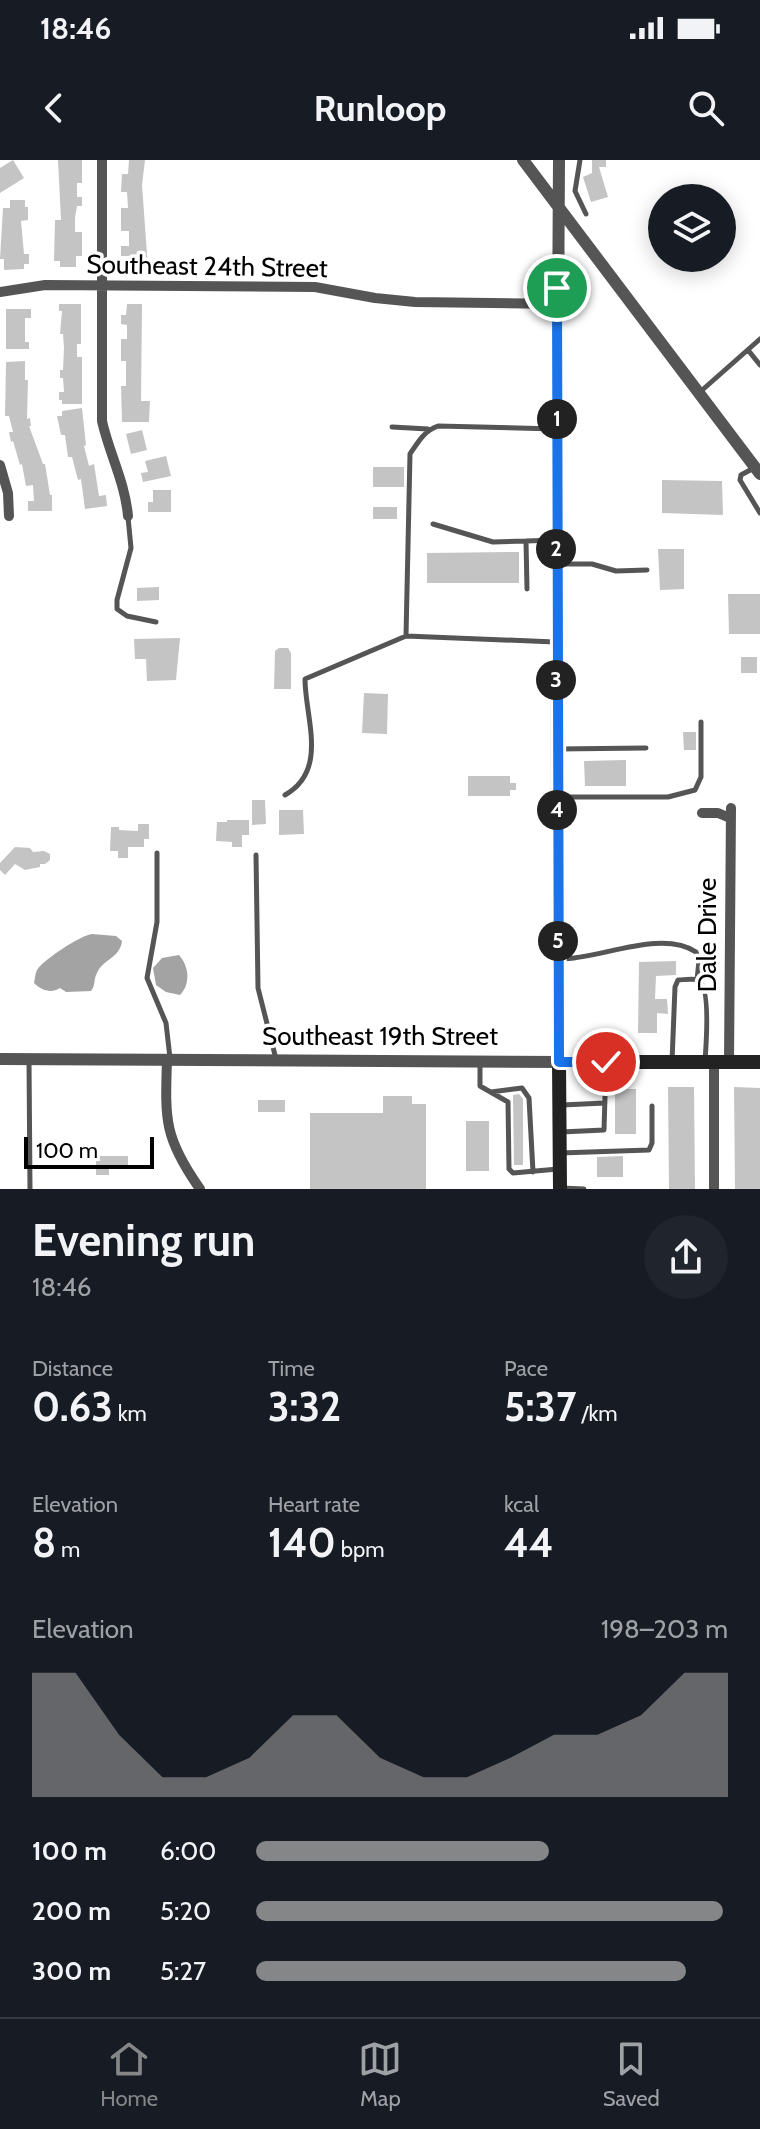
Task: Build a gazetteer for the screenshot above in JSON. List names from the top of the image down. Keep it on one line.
{"streets":{"main road":["Southeast 19th Street"],"street":["Southeast 24th Street","Dale Drive"]},"crossings":[["Dale Drive","Southeast 19th Street"]],"scale_bar":"100 m","page":{"status":"18:46","header":"Runloop","pins":["1","2","3","4","5"],"scale":"100 m","heading":["Evening run","18:46"],"stats":[["Distance","0.63 km"],["Time","3:32"],["Pace","5:37 /km"],["Elevation","8 m"],["Heart rate","140 bpm"],["kcal","44"]],"chart":["Elevation","198–203 m"],"list":[{"name":"100 m","note":"6:00"},{"name":"200 m","note":"5:20"},{"name":"300 m","note":"5:27"}],"tabs":["Home","Map","Saved"]}}
